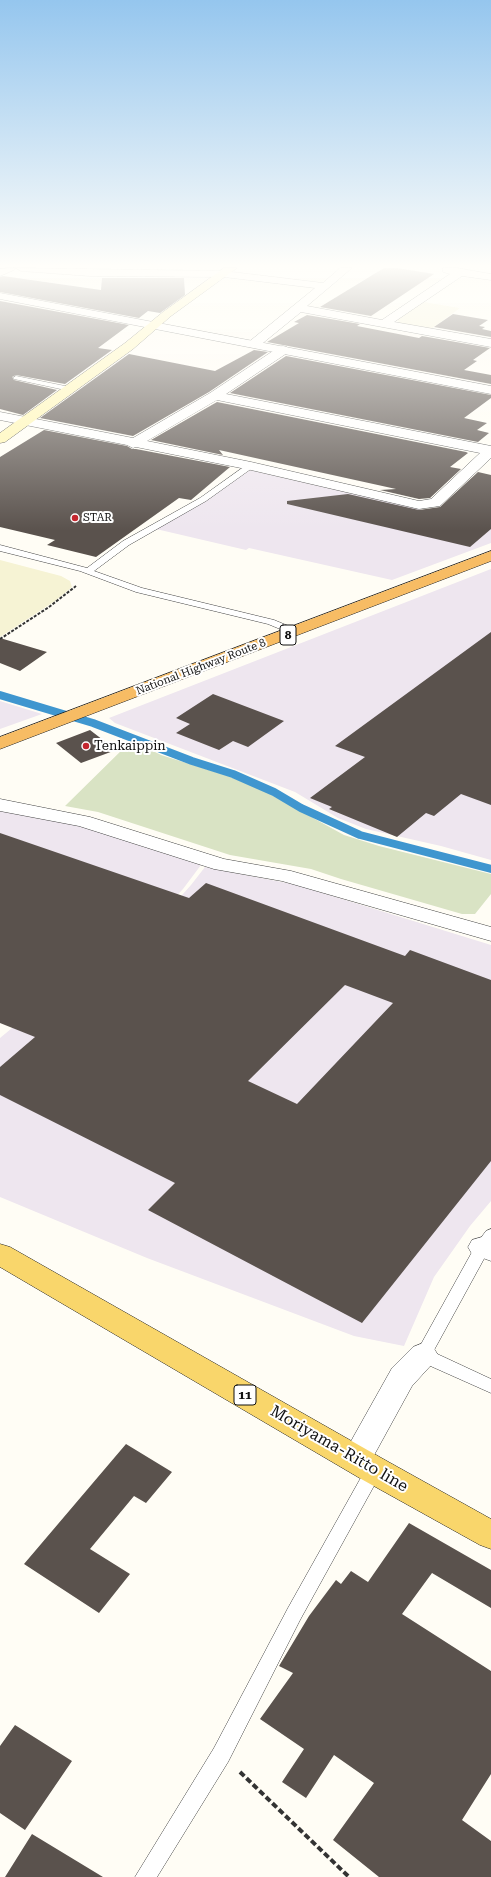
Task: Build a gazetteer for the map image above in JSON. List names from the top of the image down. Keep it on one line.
{"streets":{"highway":["8","National Highway Route 8"],"main road":["11","Moriyama-Ritto line"]},"places":["STAR","Tenkaippin"]}
